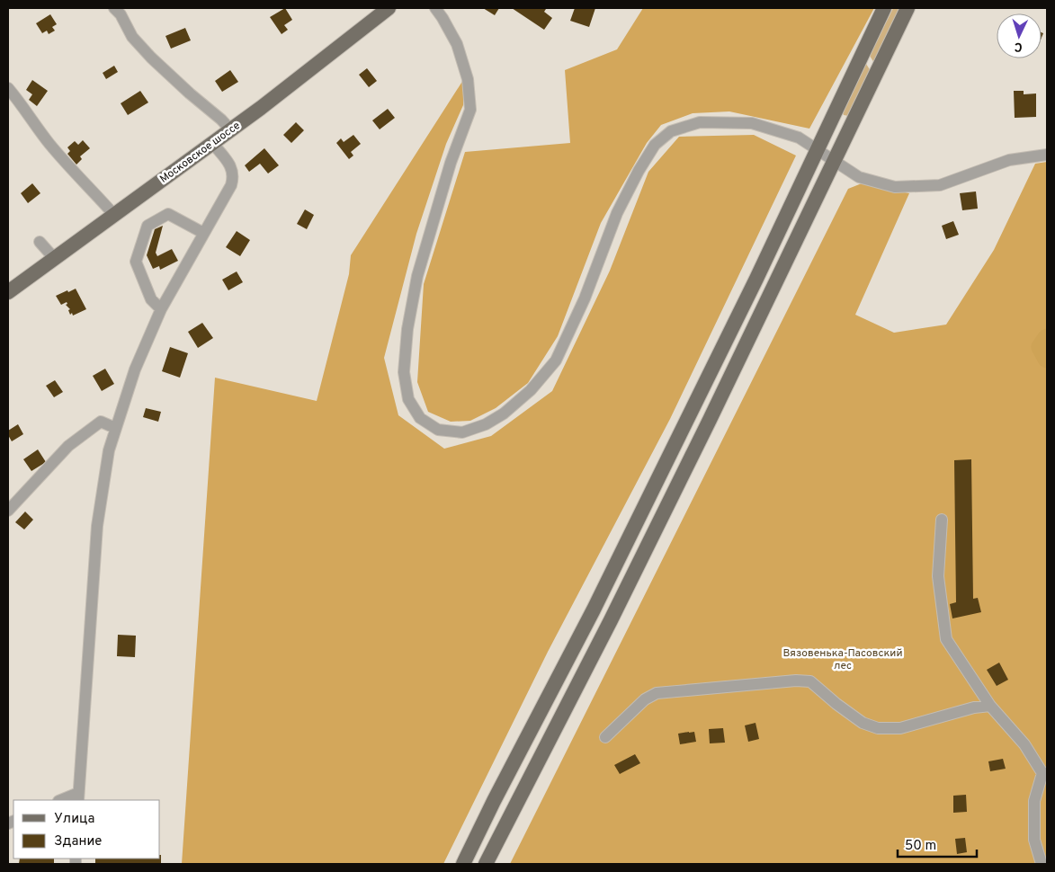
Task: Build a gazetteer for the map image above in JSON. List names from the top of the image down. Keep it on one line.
{"streets":{"main road":["Московское шоссе"]},"parks":["Вязовенька-Пасовский лес"],"legend":["Улица","Здание"],"scale_bar":"50 m","north":"bottom"}
